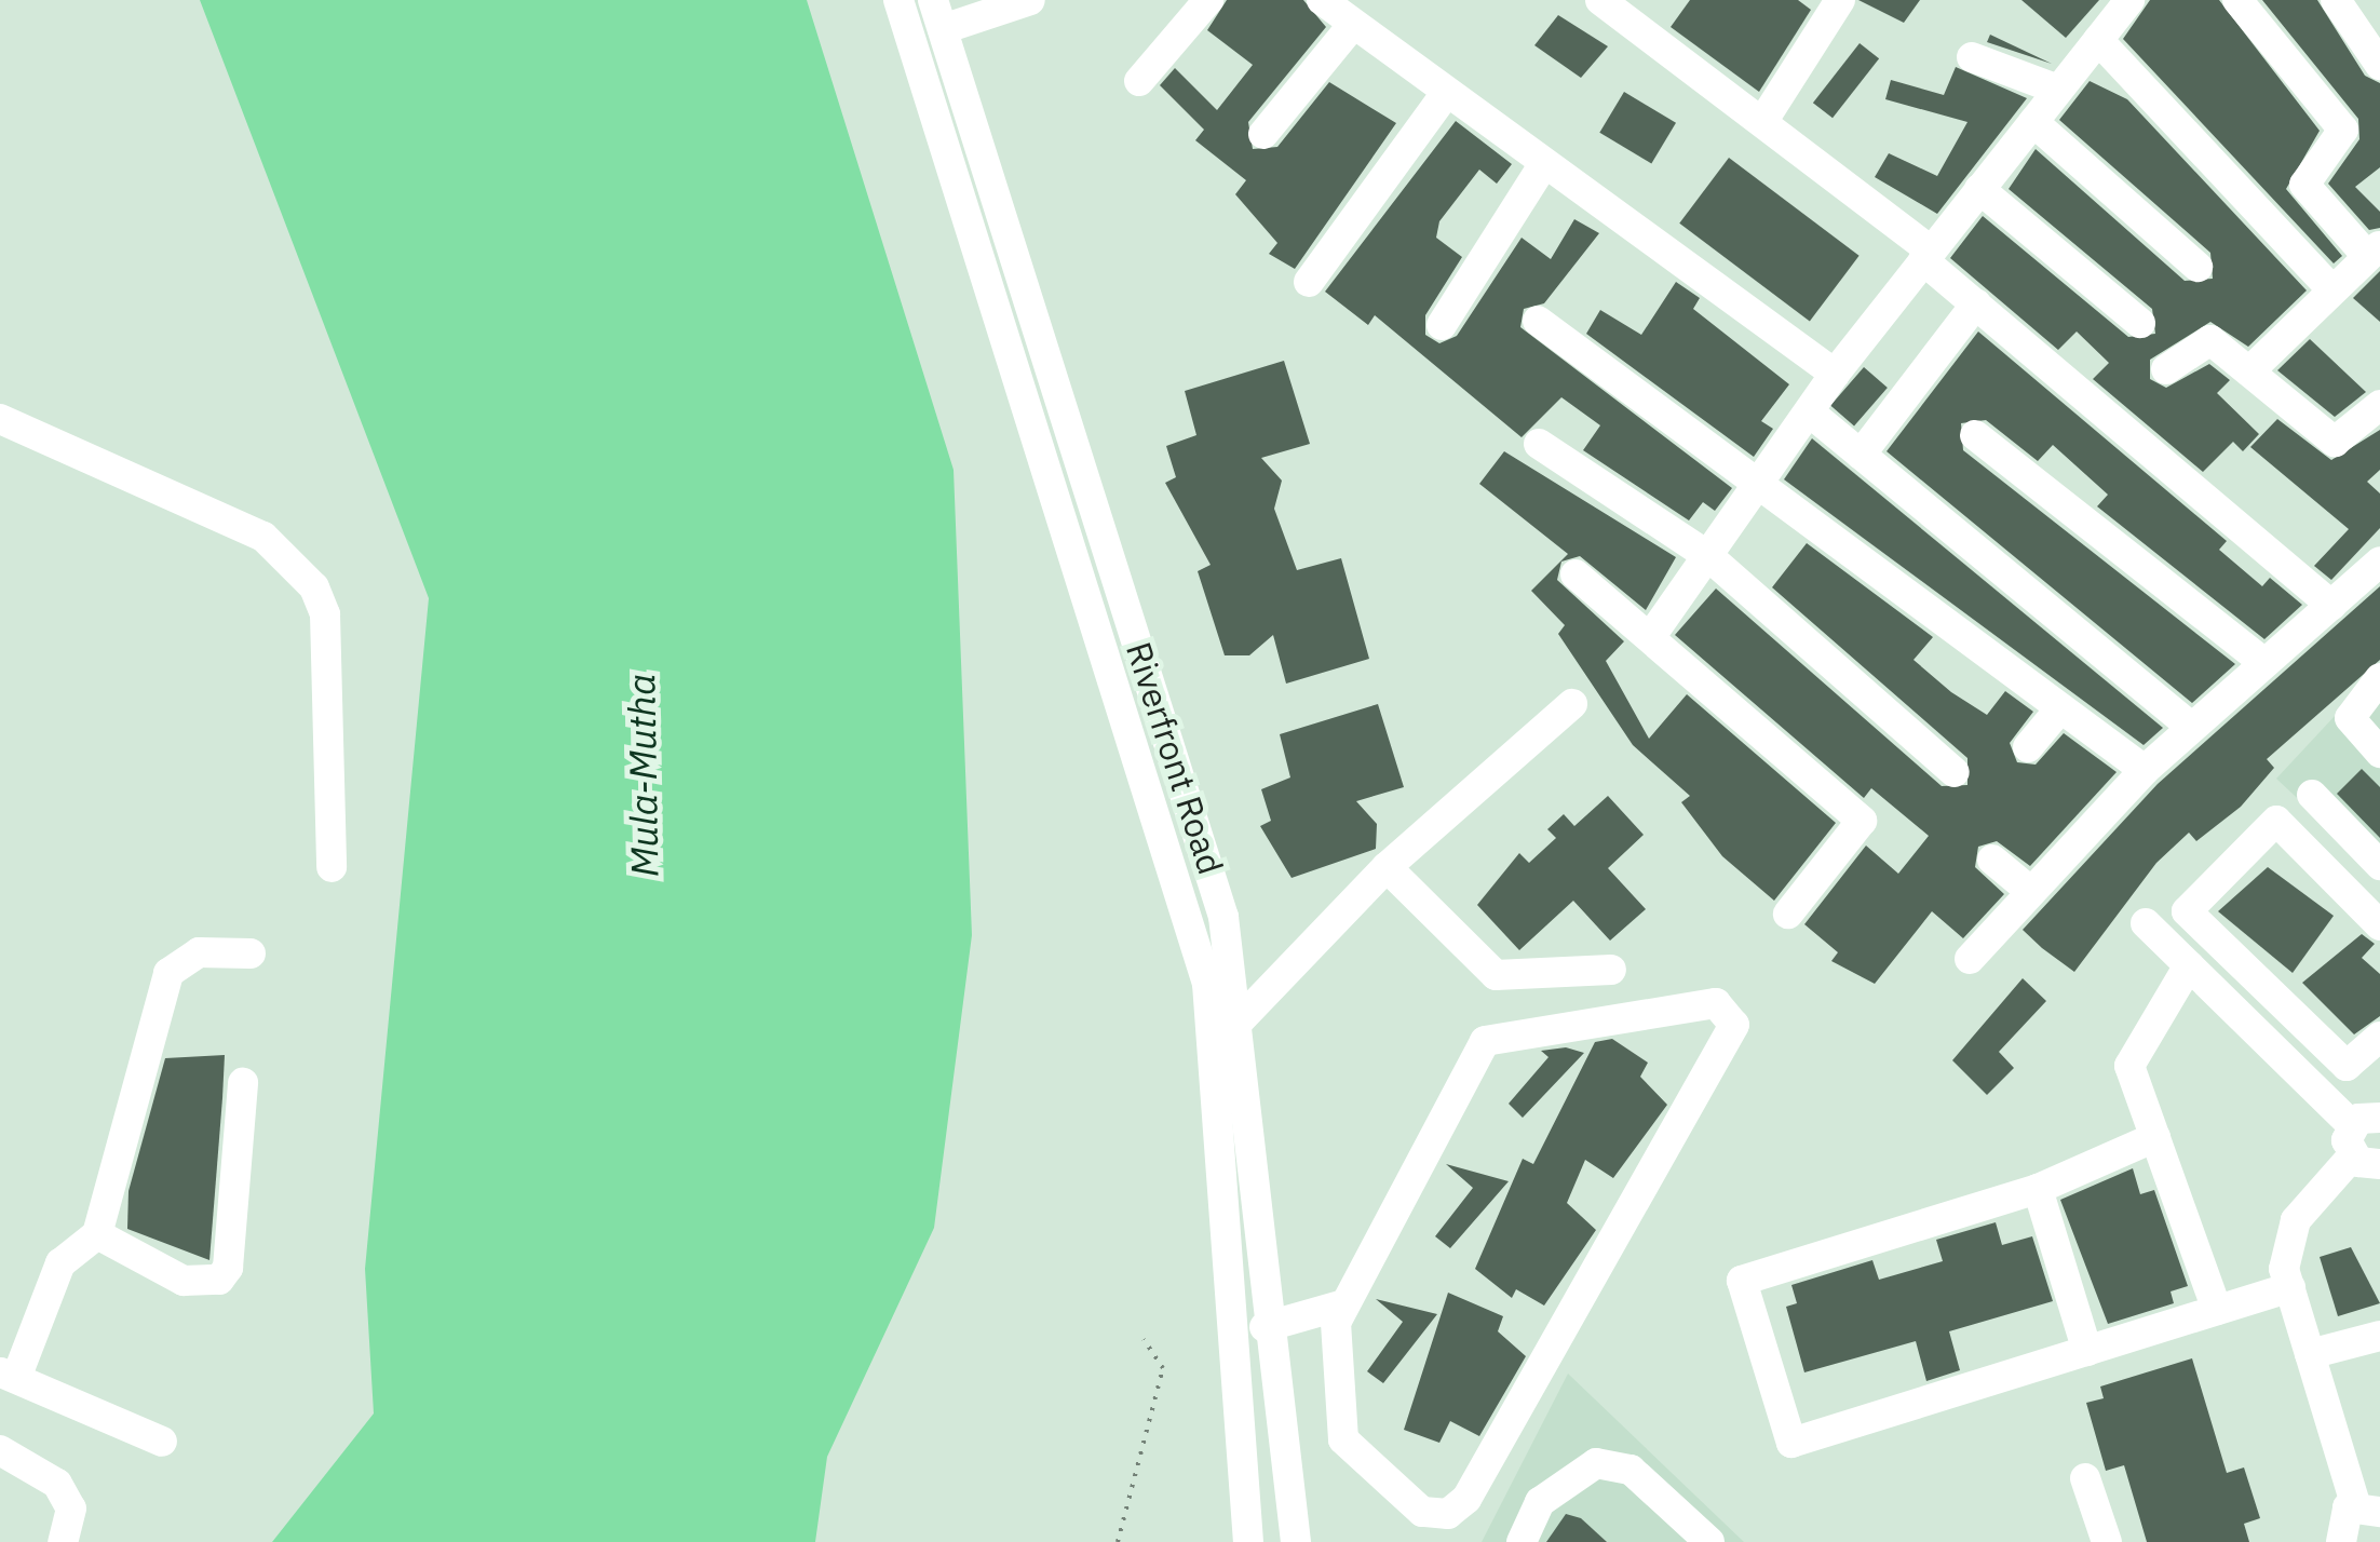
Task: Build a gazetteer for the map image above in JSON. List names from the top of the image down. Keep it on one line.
{"streets":{"street":["Riverfront Road"]},"water":["Mula-Mutha"]}
